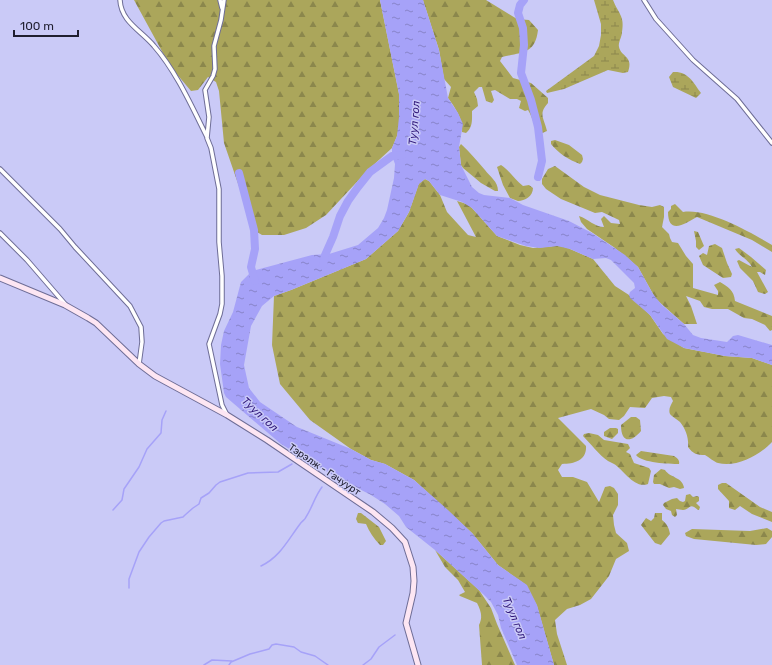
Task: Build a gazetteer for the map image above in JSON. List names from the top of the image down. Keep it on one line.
{"streets":{"main road":["Тэрэлж - Гачуурт"]},"water":["Туул гол"],"scale_bar":"100 m"}
